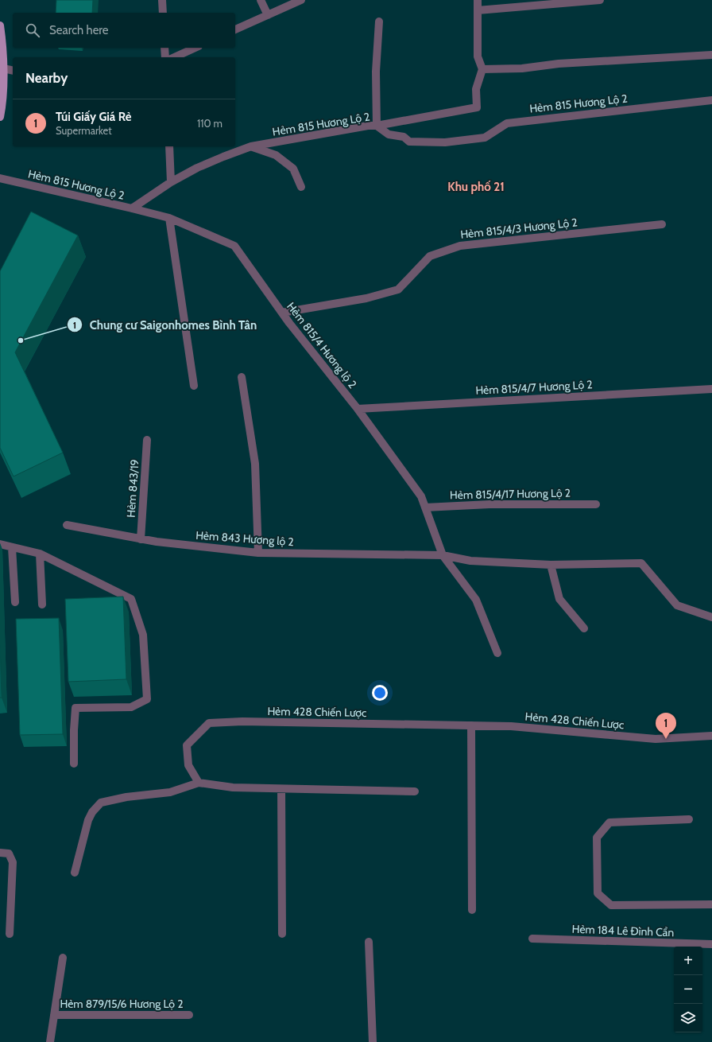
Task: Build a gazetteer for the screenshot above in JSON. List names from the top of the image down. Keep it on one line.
{"streets":{"street":["Hẻm 815 Hương Lộ 2","Hẻm 815/4/3 Hương Lộ 2","Hẻm 815/4 Hương lộ 2","Hẻm 815/4/7 Hương Lộ 2","Hẻm 843/19","Hẻm 815/4/17 Hương Lộ 2","Hẻm 843 Hương lộ 2","Hẻm 428 Chiến Lược","Hẻm 184 Lê Đình Cẩn","Hẻm 879/15/6 Hương Lộ 2"]},"crossings":[["Hẻm 815 Hương Lộ 2","Hẻm 815/4 Hương lộ 2"],["Hẻm 815/4/3 Hương Lộ 2","Hẻm 815/4 Hương lộ 2"],["Hẻm 815/4 Hương lộ 2","Hẻm 815/4/7 Hương Lộ 2"],["Hẻm 815/4 Hương lộ 2","Hẻm 815/4/17 Hương Lộ 2"],["Hẻm 815/4 Hương lộ 2","Hẻm 843 Hương lộ 2"],["Hẻm 843/19","Hẻm 843 Hương lộ 2"]],"districts":["Khu phố 21"],"places":["Chung cư Saigonhomes Bình Tân"],"page":{"search":"Search here","heading":"Nearby","list":[{"mark":"1","name":"Túi Giấy Giá Rẻ","note":"Supermarket","value":"110 m"}],"pins":"1","map_buttons":["+","−"]}}
